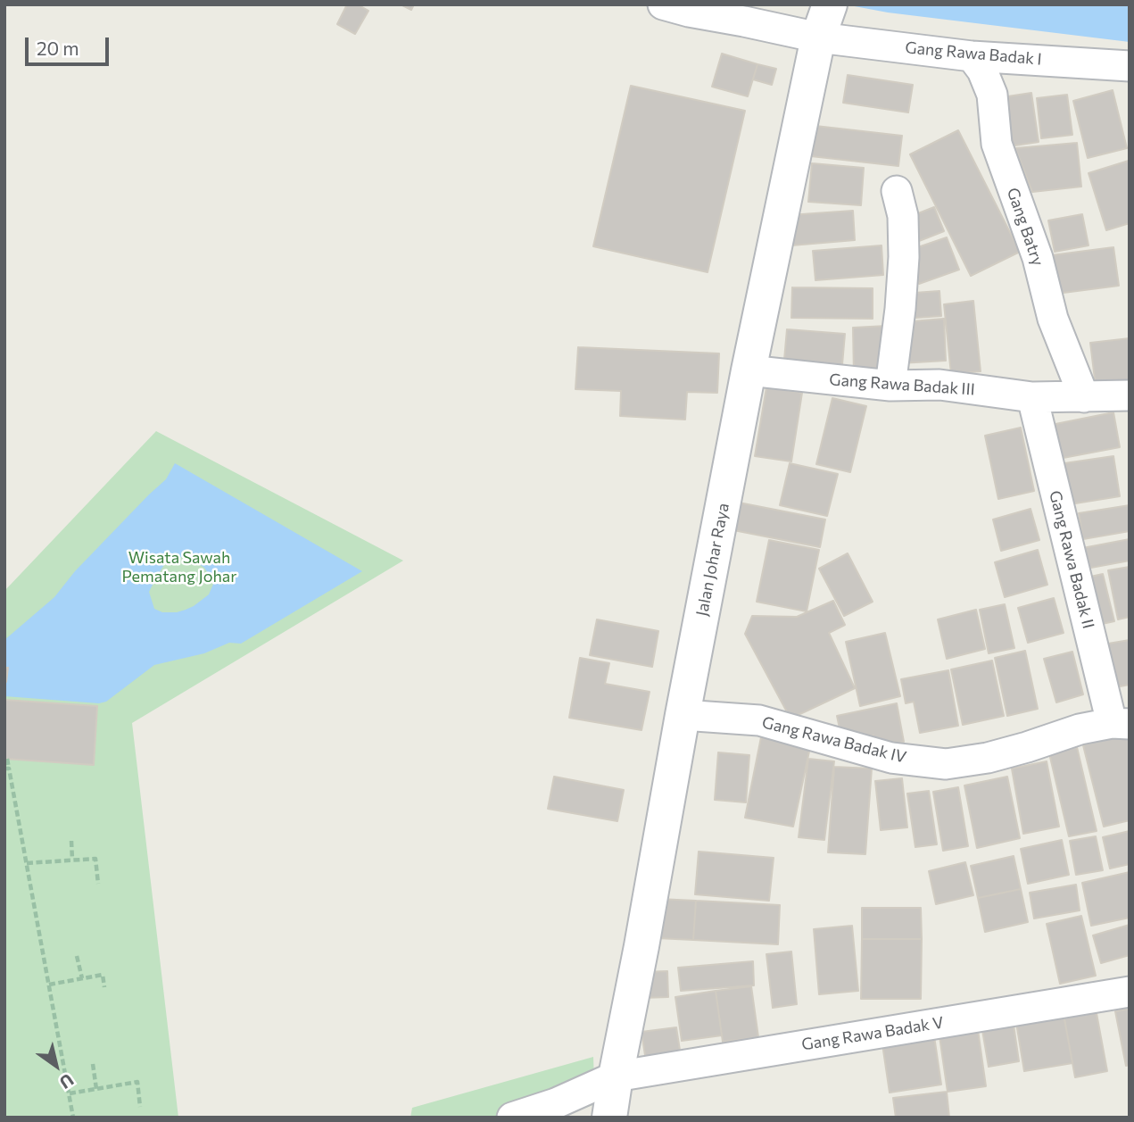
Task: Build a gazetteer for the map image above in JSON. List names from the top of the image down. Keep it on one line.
{"streets":{"street":["Gang Rawa Badak I","Gang Batry","Gang Rawa Badak III","Jalan Johar Raya","Gang Rawa Badak II","Gang Rawa Badak IV","Gang Rawa Badak V"]},"crossings":[["Gang Rawa Badak I","Gang Batry"],["Gang Rawa Badak I","Jalan Johar Raya"],["Gang Batry","Gang Rawa Badak III"],["Gang Rawa Badak III","Jalan Johar Raya"],["Gang Rawa Badak III","Gang Rawa Badak II"],["Jalan Johar Raya","Gang Rawa Badak IV"],["Jalan Johar Raya","Gang Rawa Badak V"],["Gang Rawa Badak II","Gang Rawa Badak IV"]],"parks":["Wisata Sawah Pematang Johar"],"scale_bar":"20 m","north":"bottom right"}
